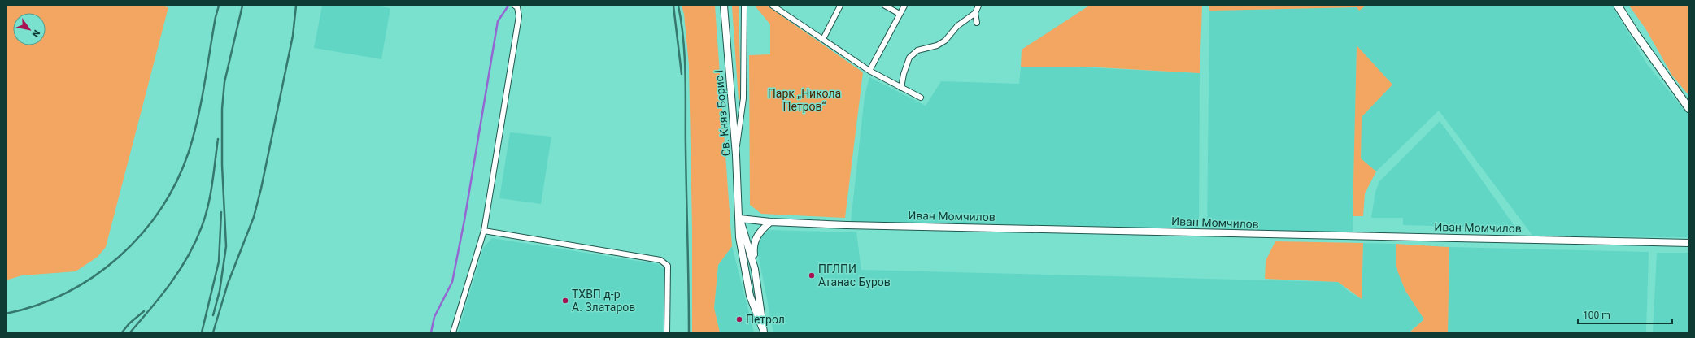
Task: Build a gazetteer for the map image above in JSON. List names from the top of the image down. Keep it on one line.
{"streets":{"street":["Св. Княз Борис I","Иван Момчилов"]},"crossings":[["Св. Княз Борис I","Иван Момчилов"]],"parks":["Парк „Никола Петров“"],"places":["ПГЛПИ Атанас Буров","ТХВП д-р А. Златаров","Петрол"],"scale_bar":"100 m","north":"bottom right"}
